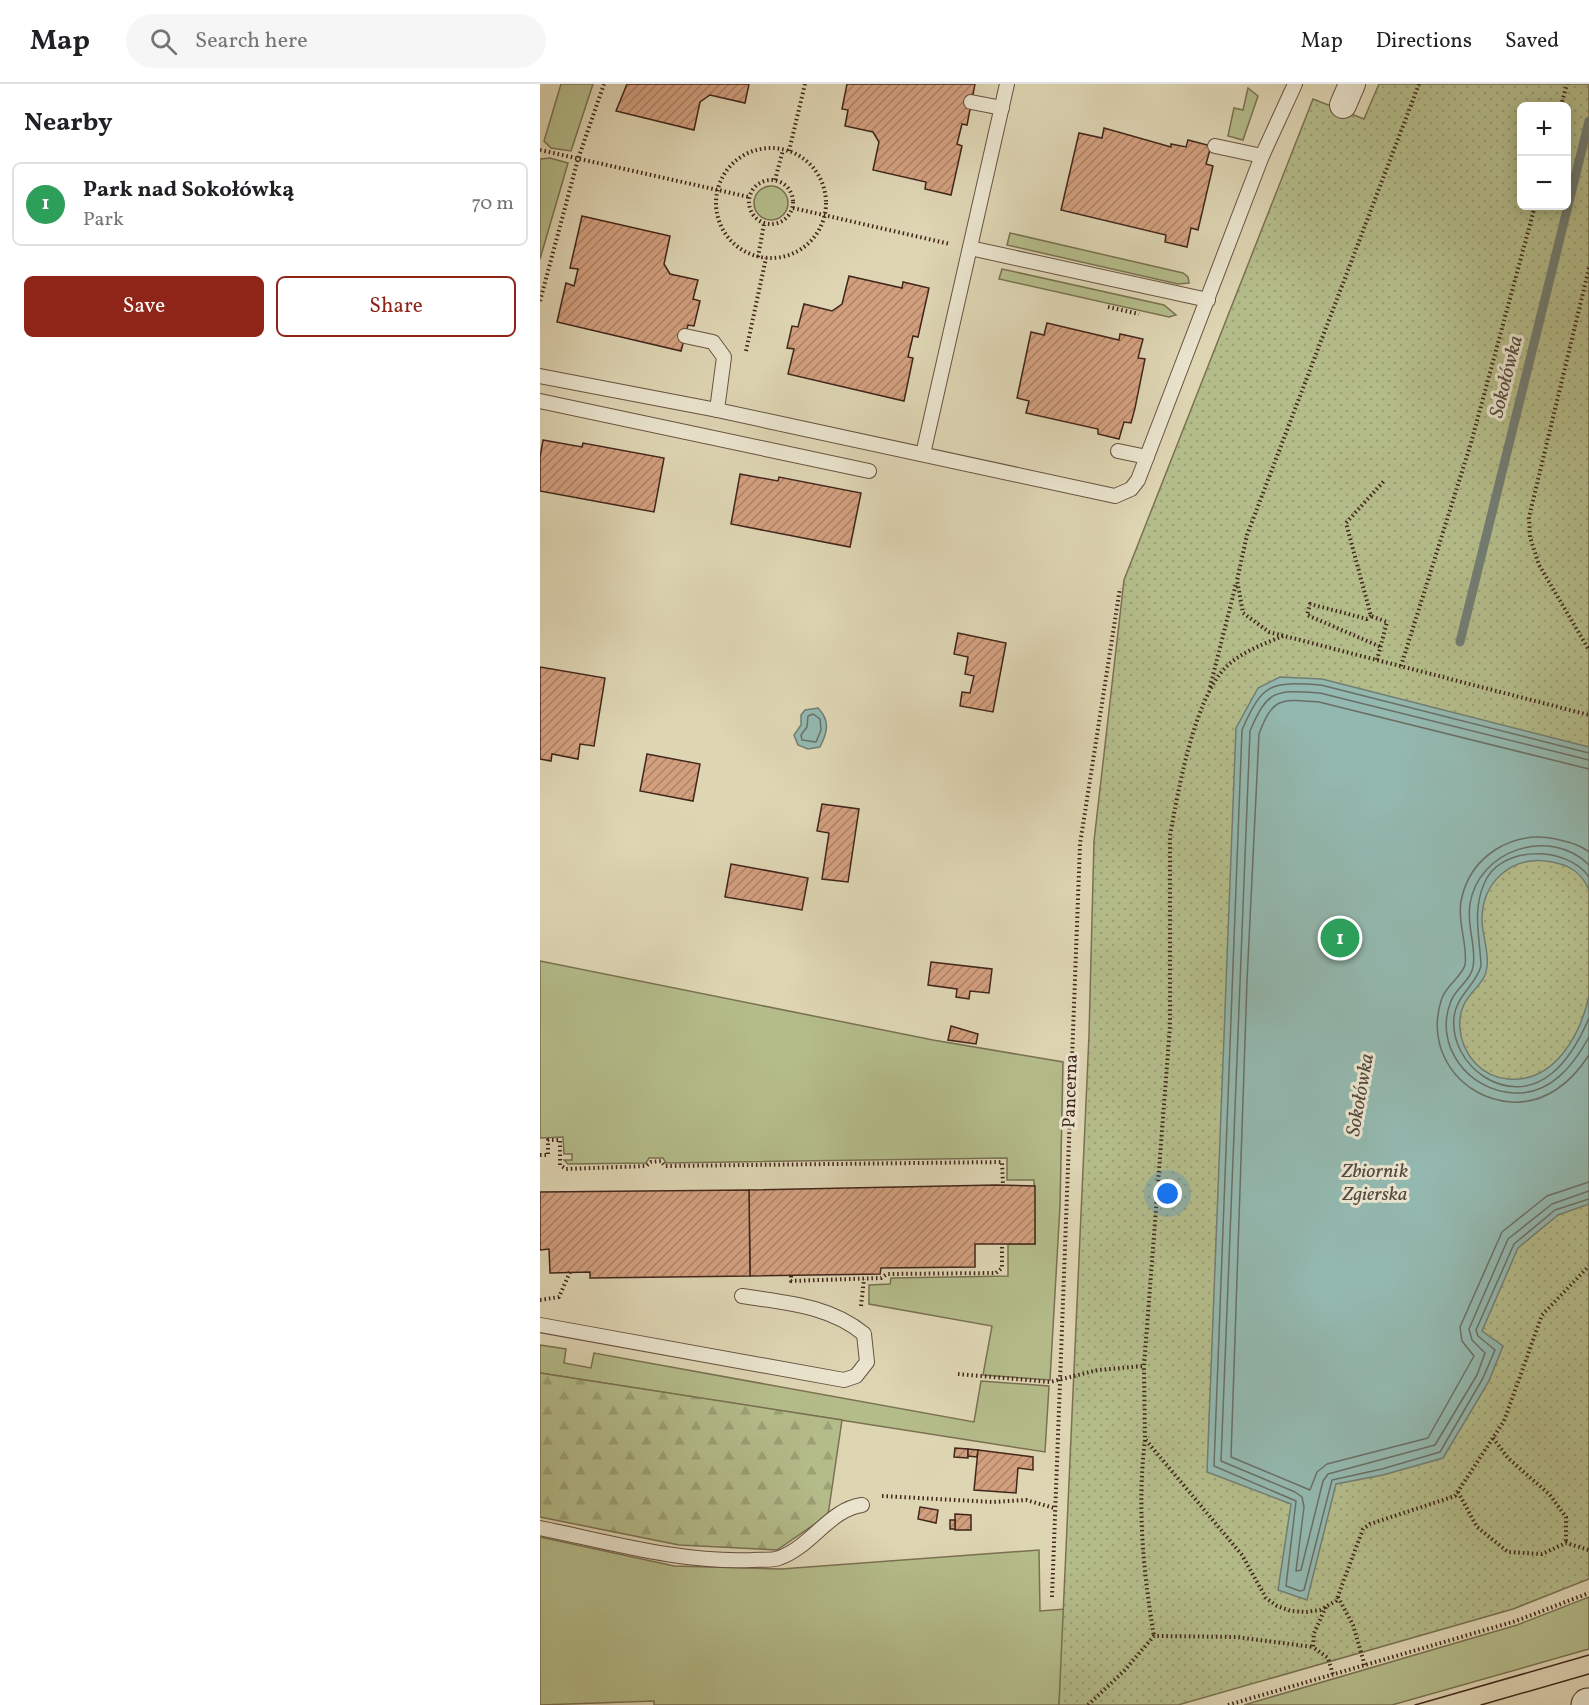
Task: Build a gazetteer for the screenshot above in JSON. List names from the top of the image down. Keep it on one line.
{"streets":{"path":["Pancerna"]},"water":["Sokołówka","Zbiornik Zgierska"],"page":{"header":"Map","search":"Search here","nav":["Map","Directions","Saved"],"heading":"Nearby","map_buttons":["+","−"],"list":[{"mark":"1","name":"Park nad Sokołówką","note":"Park","value":"70 m"}],"buttons":["Save","Share"],"pins":"1"}}
